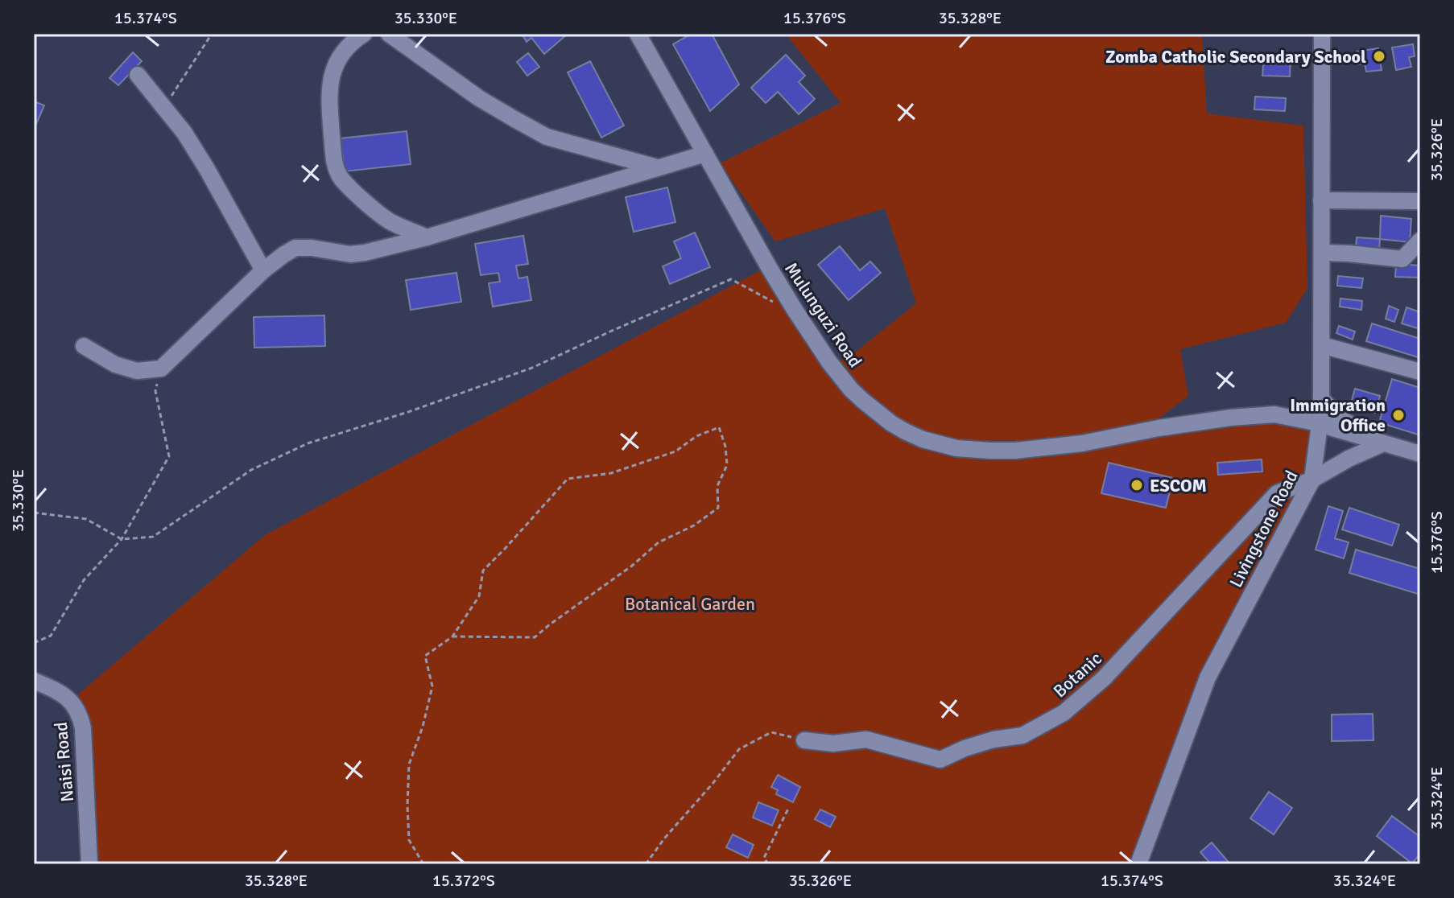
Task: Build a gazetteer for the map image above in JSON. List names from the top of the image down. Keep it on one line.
{"streets":{"street":["Mulunguzi Road","Livingstone Road","Botanic","Naisi Road"]},"crossings":[["Mulunguzi Road","Livingstone Road"],["Mulunguzi Road","Botanic"],["Livingstone Road","Botanic"]],"parks":["Botanical Garden"],"places":["Zomba Catholic Secondary School","Immigration Office","ESCOM"],"coordinates":["15.374°S","35.330°E","15.376°S","35.328°E","35.326°E","35.324°E","15.372°S"]}
